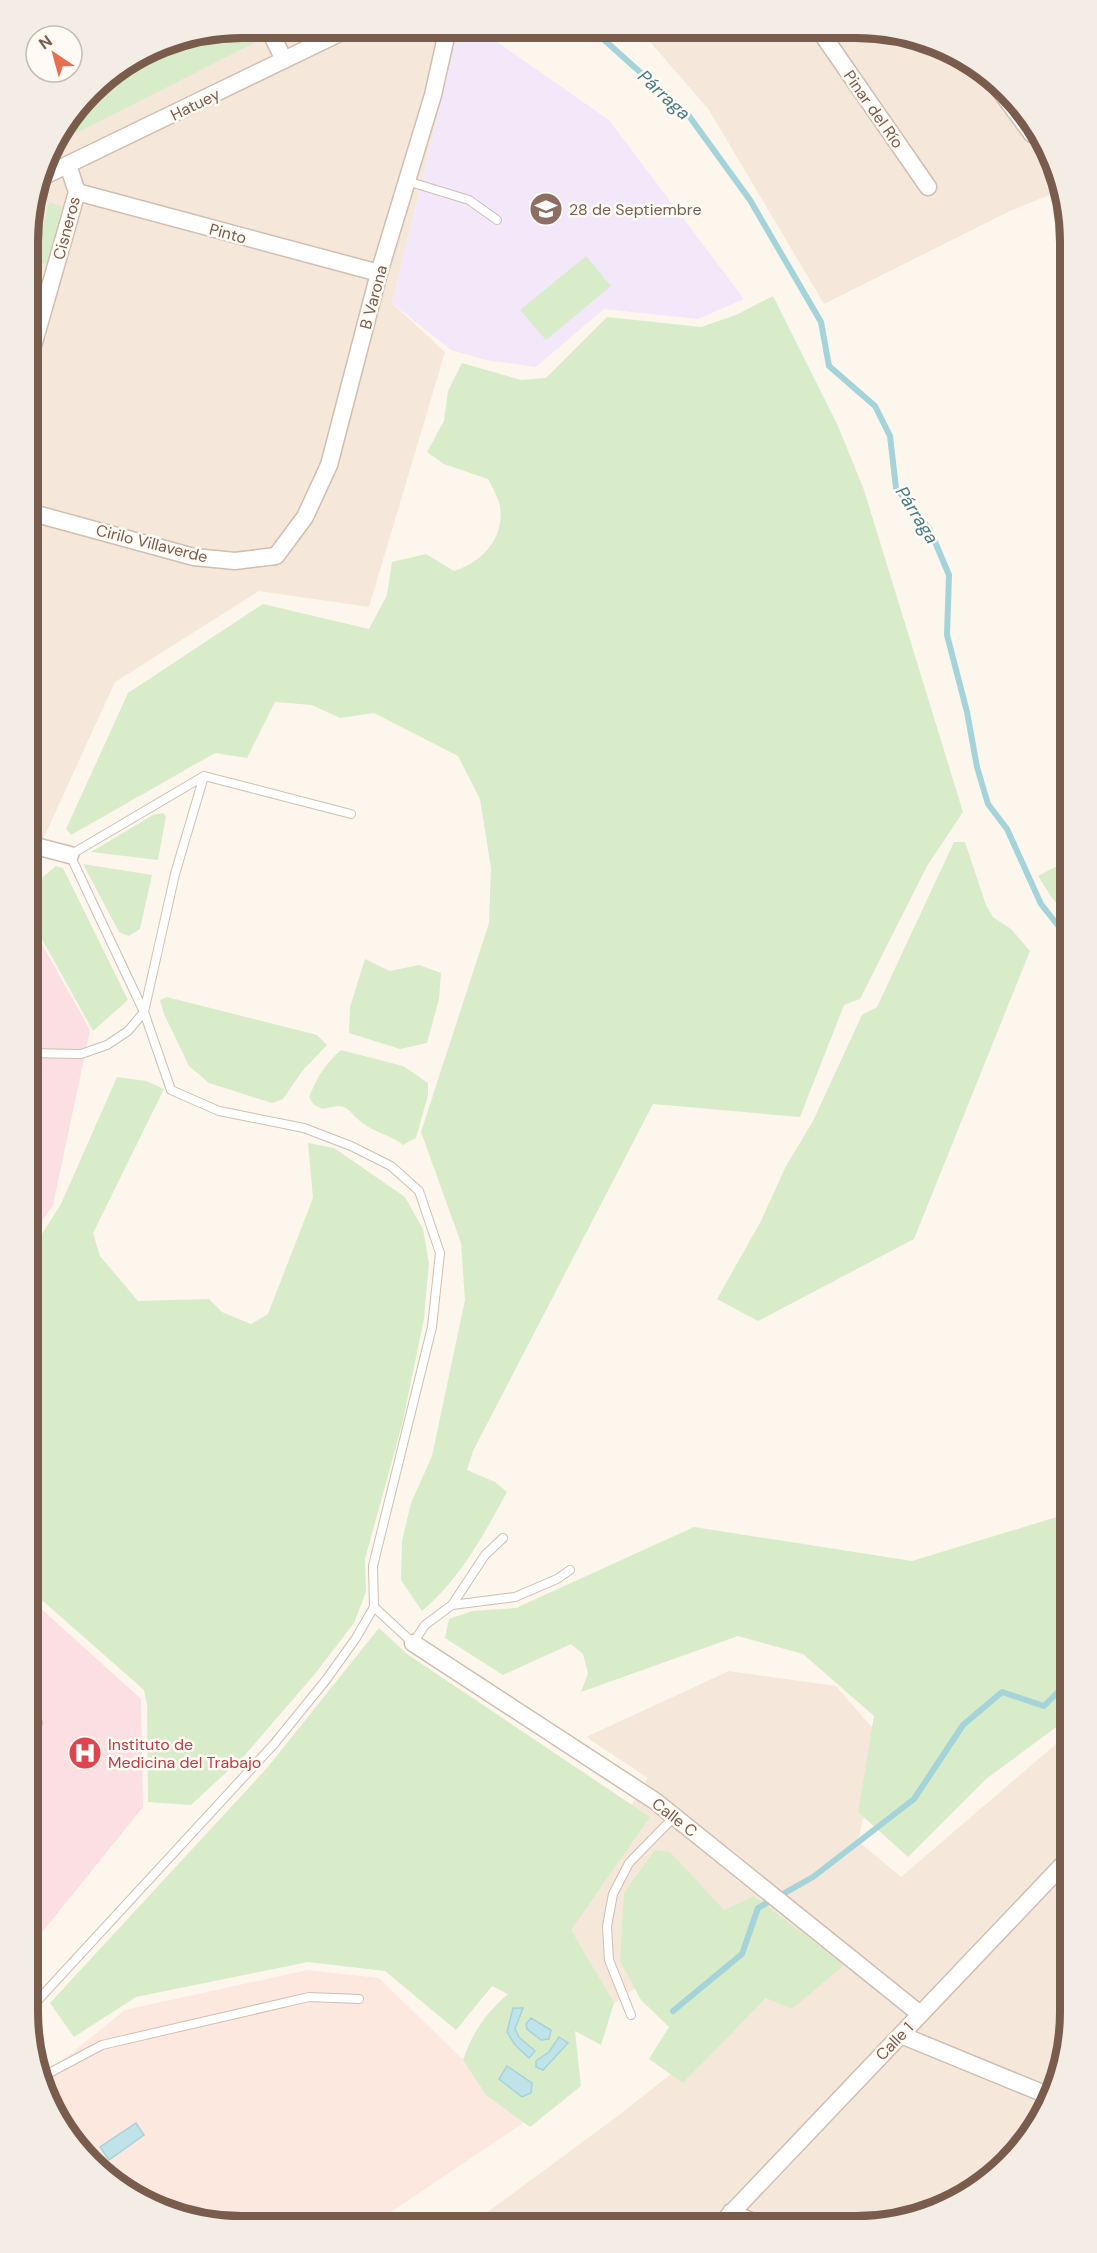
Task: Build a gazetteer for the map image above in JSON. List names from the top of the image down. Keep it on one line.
{"streets":{"street":["Hatuey","Pinar del Río","Cisneros","Pinto","B Varona","Cirilo Villaverde","Calle C","Calle 1"]},"crossings":[["Hatuey","Cisneros"],["Cisneros","Pinto"],["Pinto","B Varona"],["B Varona","Cirilo Villaverde"],["Calle C","Calle 1"]],"water":["Párraga"],"places":{"school or university":["28 de Septiembre"],"hospital":["Instituto de Medicina del Trabajo"]},"north":"top left"}
